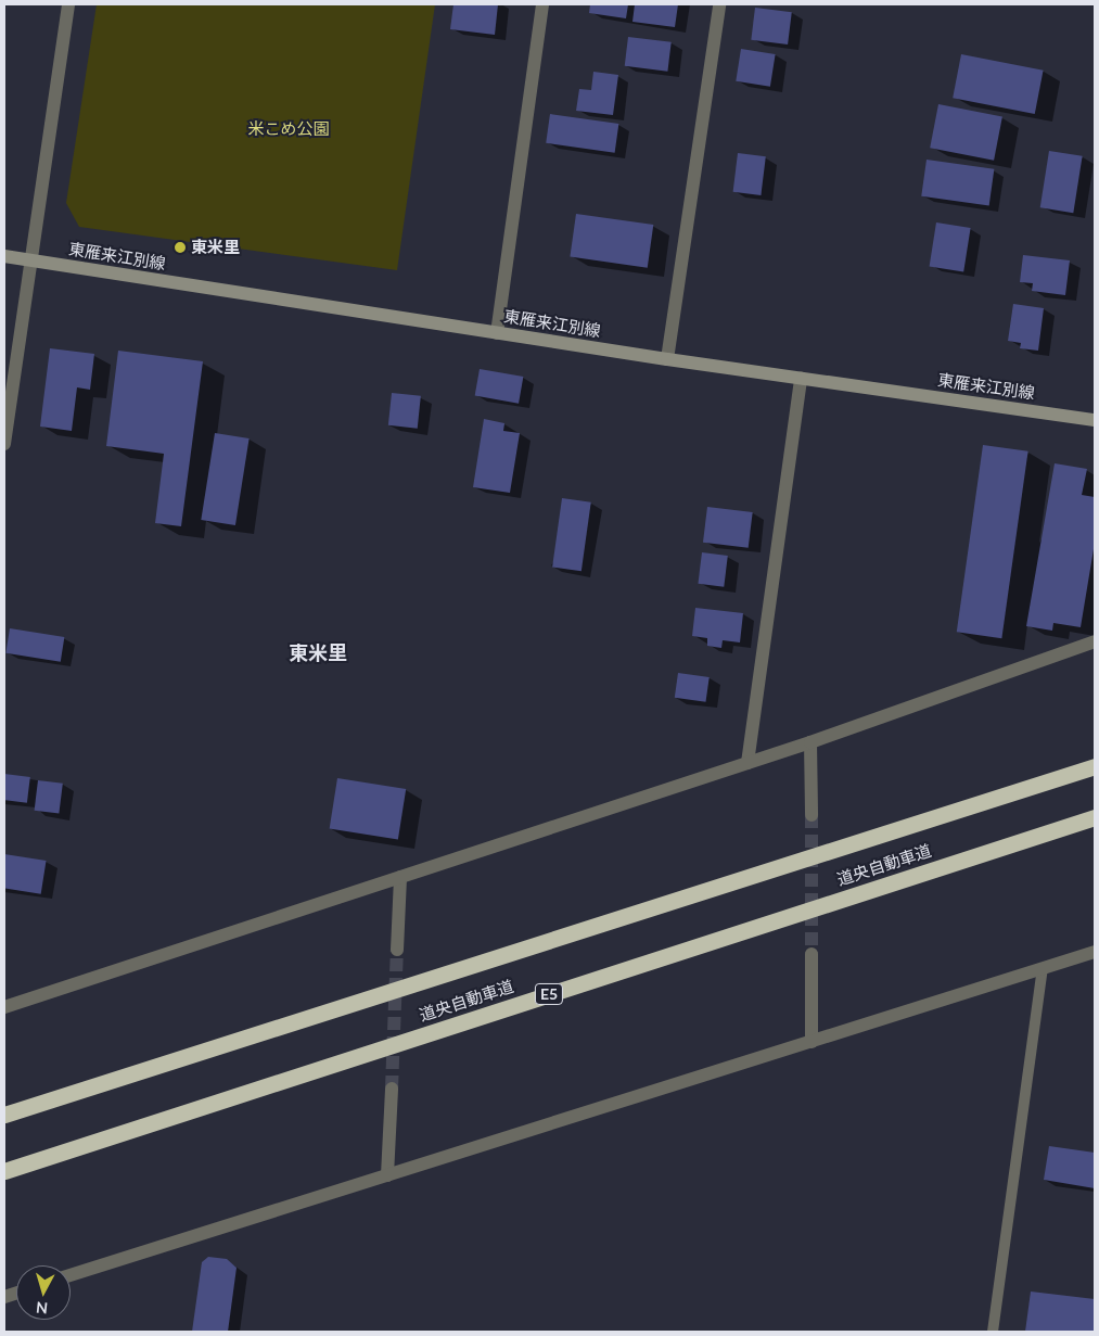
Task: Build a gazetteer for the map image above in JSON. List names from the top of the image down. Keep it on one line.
{"streets":{"highway":["道央自動車道","E5"],"main road":["東雁来江別線"]},"districts":["東米里"],"parks":["米こめ公園"],"places":["東米里"],"north":"bottom"}
